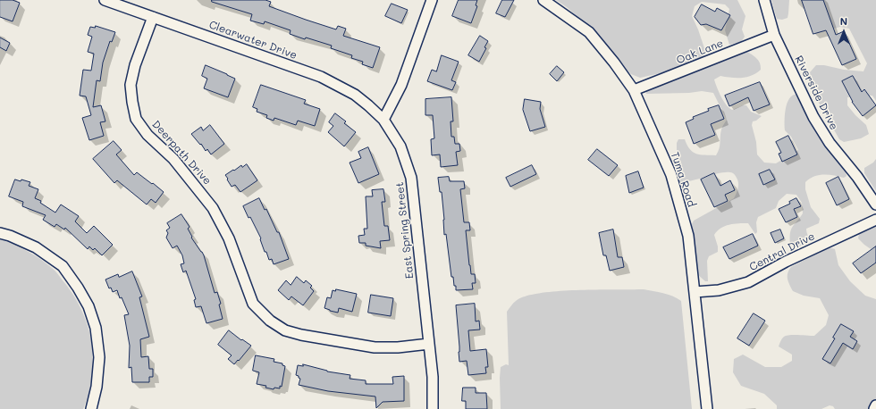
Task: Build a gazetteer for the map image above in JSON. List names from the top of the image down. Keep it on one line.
{"streets":{"street":["Clearwater Drive","Oak Lane","Riverside Drive","Deerpath Drive","Tuma Road","East Spring Street","Central Drive"]},"crossings":[["Clearwater Drive","Deerpath Drive"],["Clearwater Drive","East Spring Street"],["Oak Lane","Riverside Drive"],["Oak Lane","Tuma Road"],["Deerpath Drive","East Spring Street"],["Tuma Road","Central Drive"]],"north":"top"}
